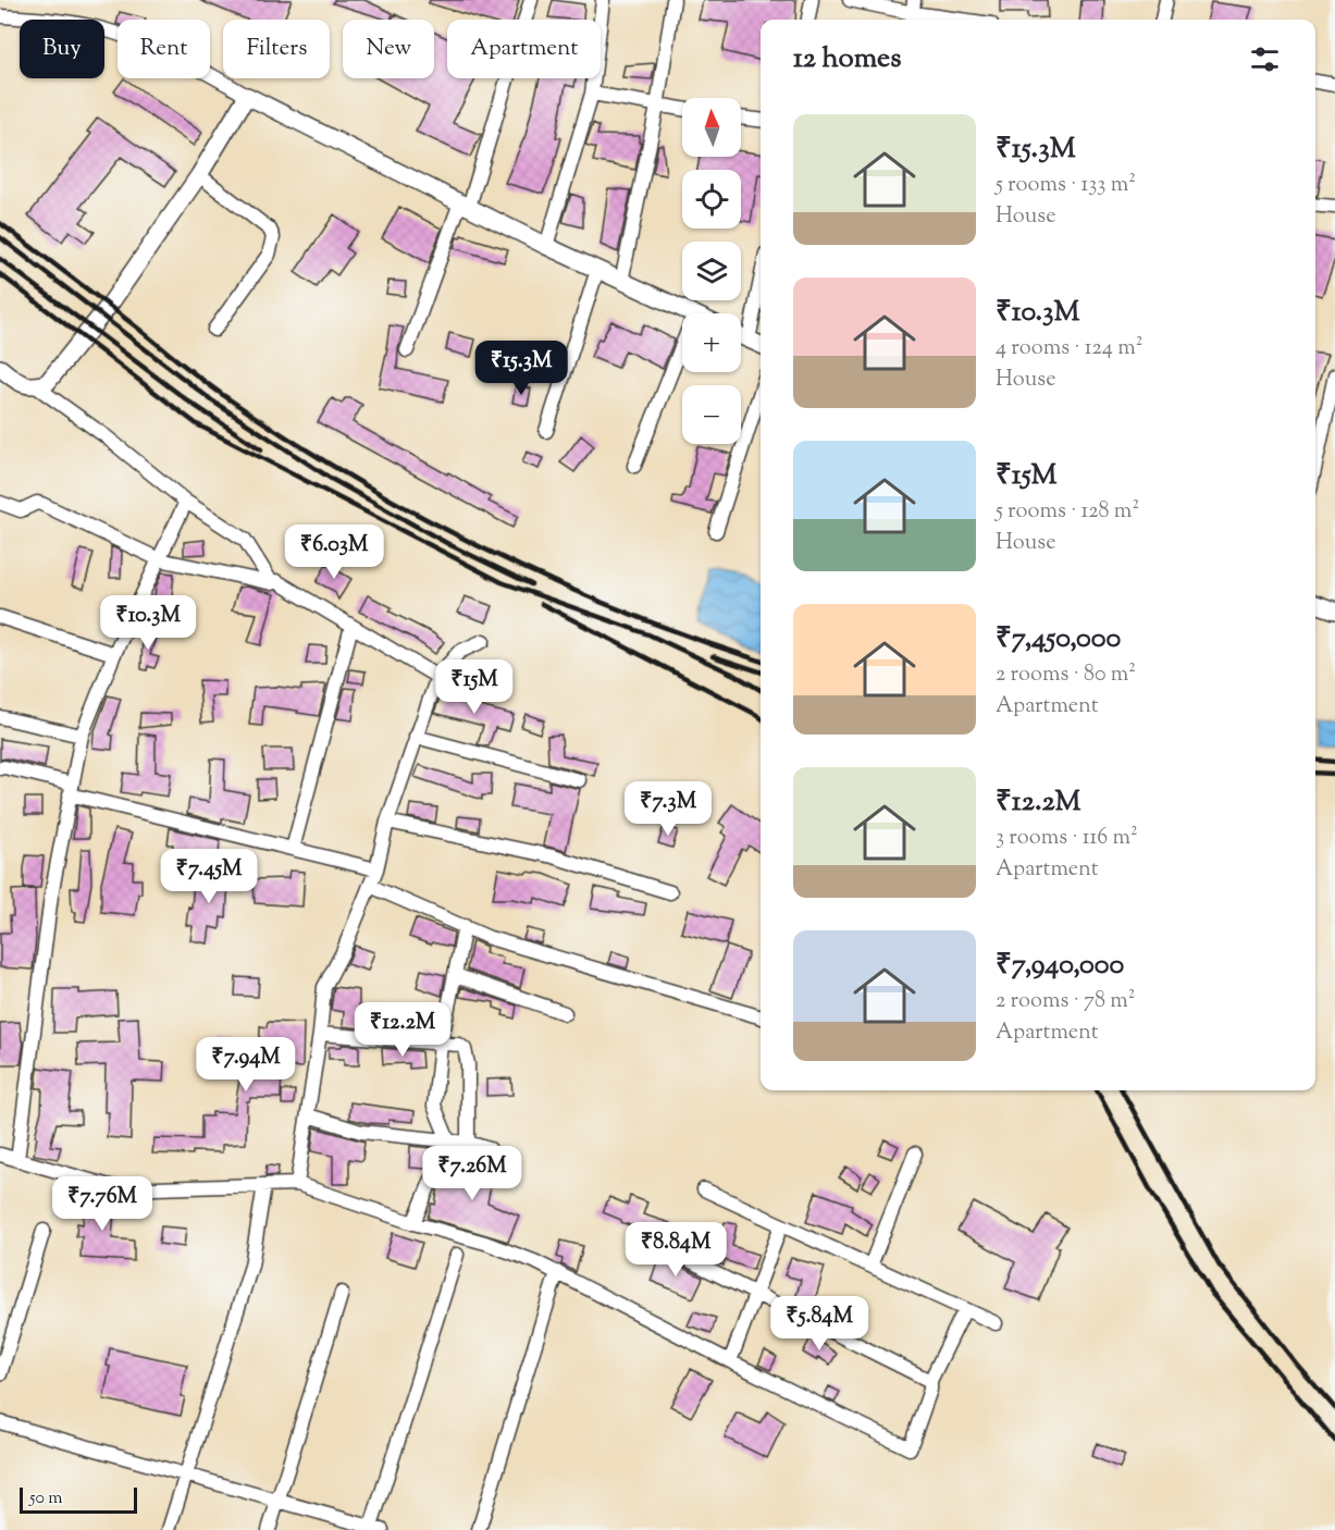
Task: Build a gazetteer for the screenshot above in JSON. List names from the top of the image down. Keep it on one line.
{"scale_bar":"50 m","north":"top","page":{"chip":["Buy","Rent","Filters","New","Apartment"],"heading":"12 homes","map_buttons":["+","−"],"list":[{"name":"₹15.3M","note":"5 rooms · 133 m² · House"},{"name":"₹10.3M","note":"4 rooms · 124 m² · House"},{"name":"₹15M","note":"5 rooms · 128 m² · House"},{"name":"₹7,450,000","note":"2 rooms · 80 m² · Apartment"},{"name":"₹12.2M","note":"3 rooms · 116 m² · Apartment"},{"name":"₹7,940,000","note":"2 rooms · 78 m² · Apartment"}],"price":["₹15.3M","₹6.03M","₹10.3M","₹15M","₹7.3M","₹7.45M","₹12.2M","₹7.94M","₹7.26M","₹7.76M","₹8.84M","₹5.84M"],"scale":"50 m"}}
